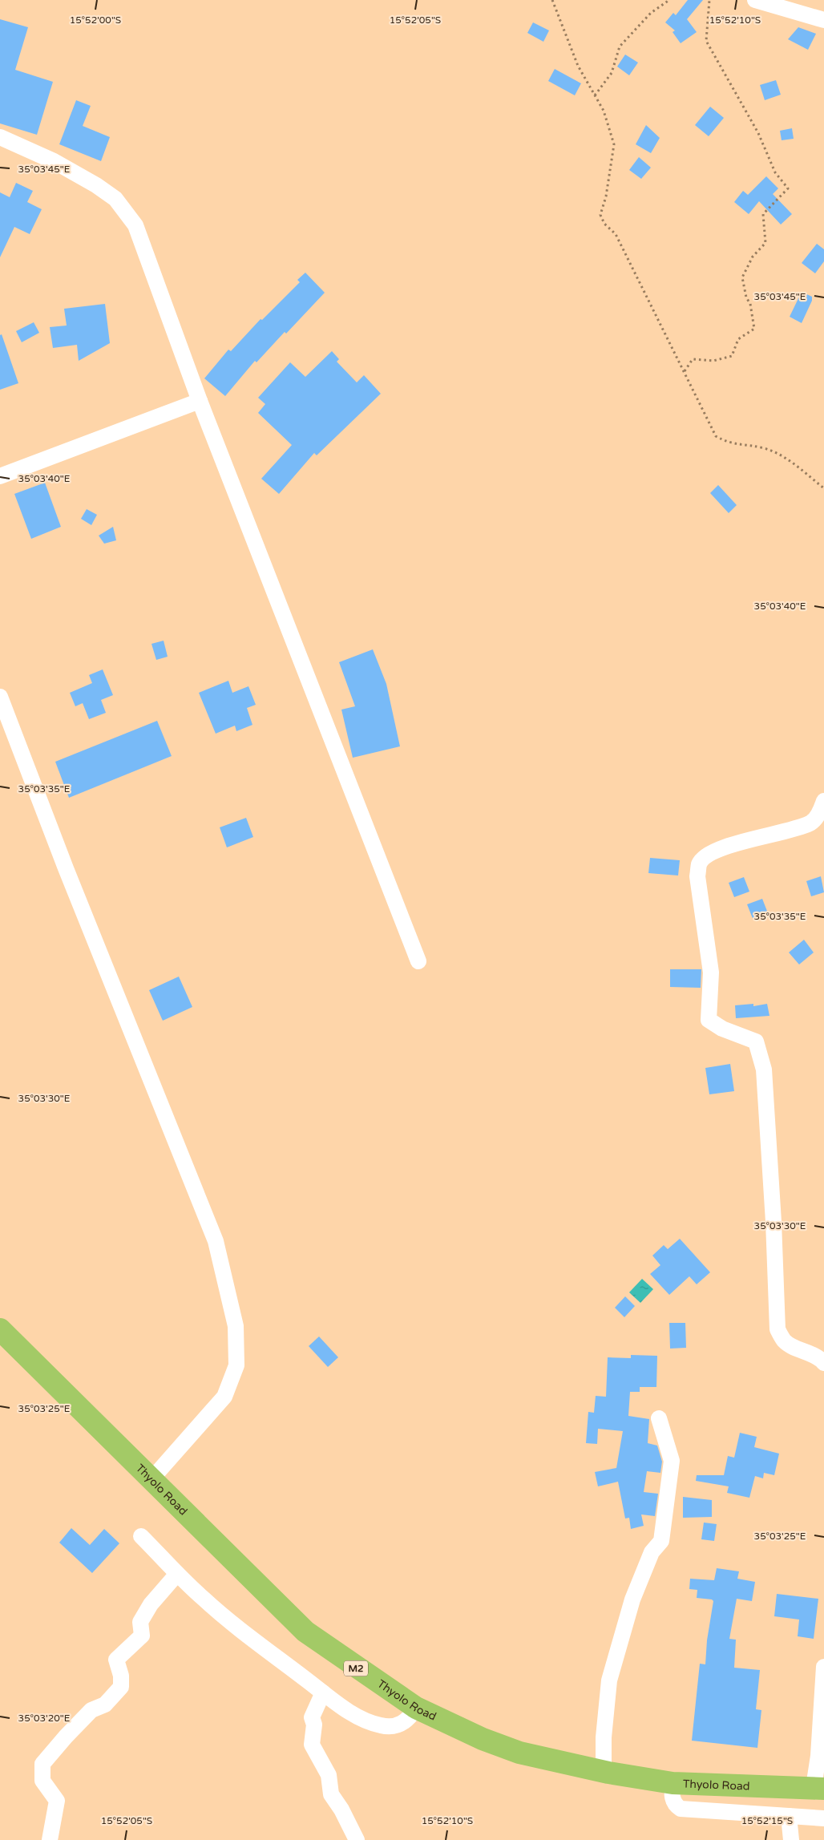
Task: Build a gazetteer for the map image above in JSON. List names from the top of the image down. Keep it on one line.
{"streets":{"highway":["Thyolo Road","M2"]},"coordinates":["15°52'00\"S","15°52'05\"S","15°52'10\"S","35°03'45\"E","35°03'40\"E","35°03'35\"E","35°03'30\"E","35°03'25\"E","35°03'20\"E","15°52'15\"S"]}
